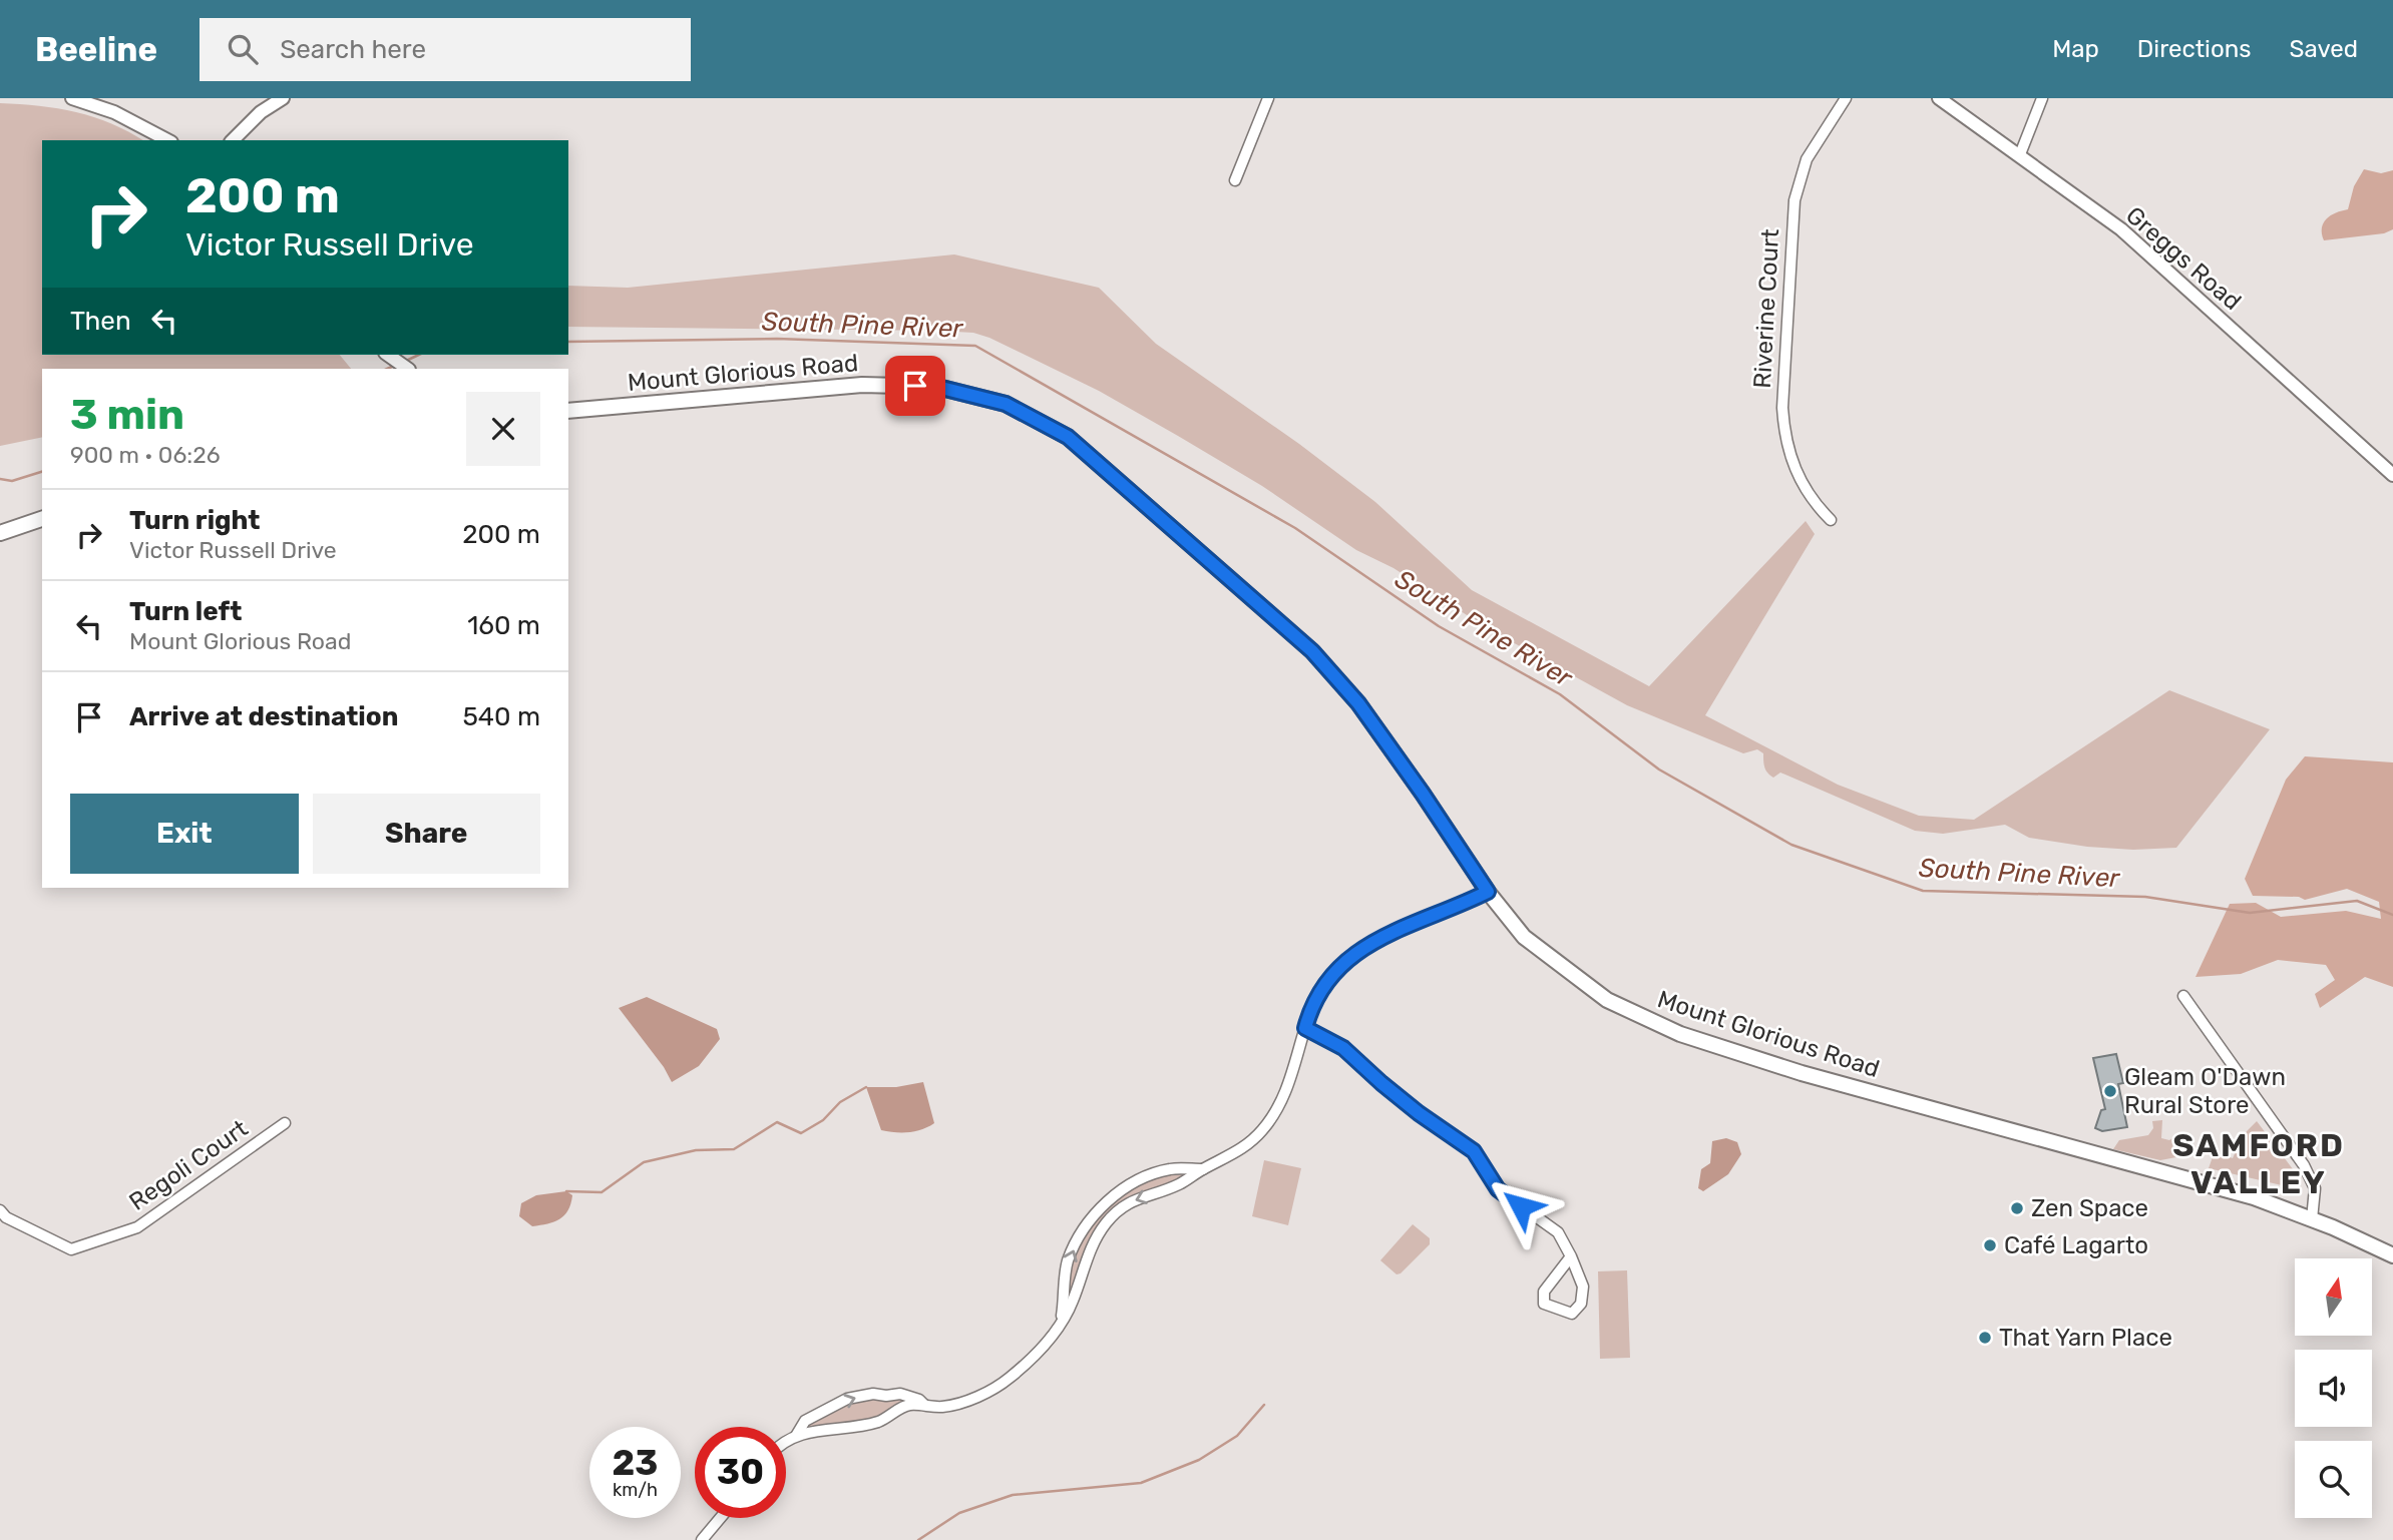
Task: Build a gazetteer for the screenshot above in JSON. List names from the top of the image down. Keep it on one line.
{"streets":{"main road":["Mount Glorious Road"],"street":["Greggs Road","Riverine Court","Regoli Court"]},"districts":["SAMFORD VALLEY"],"water":["South Pine River"],"places":["Gleam O'Dawn Rural Store","Zen Space","Café Lagarto","That Yarn Place"],"north":"top","page":{"header":"Beeline","search":"Search here","nav":["Map","Directions","Saved"],"turn":["200 m","Victor Russell Drive"],"then":"Then","heading":["3 min","900 m · 06:26"],"list":[{"name":"Turn right","note":"Victor Russell Drive","value":"200 m"},{"name":"Turn left","note":"Mount Glorious Road","value":"160 m"},{"name":"Arrive at destination","value":"540 m"}],"buttons":["Exit","Share"],"speed":"23 km/h","limit":"30"}}
